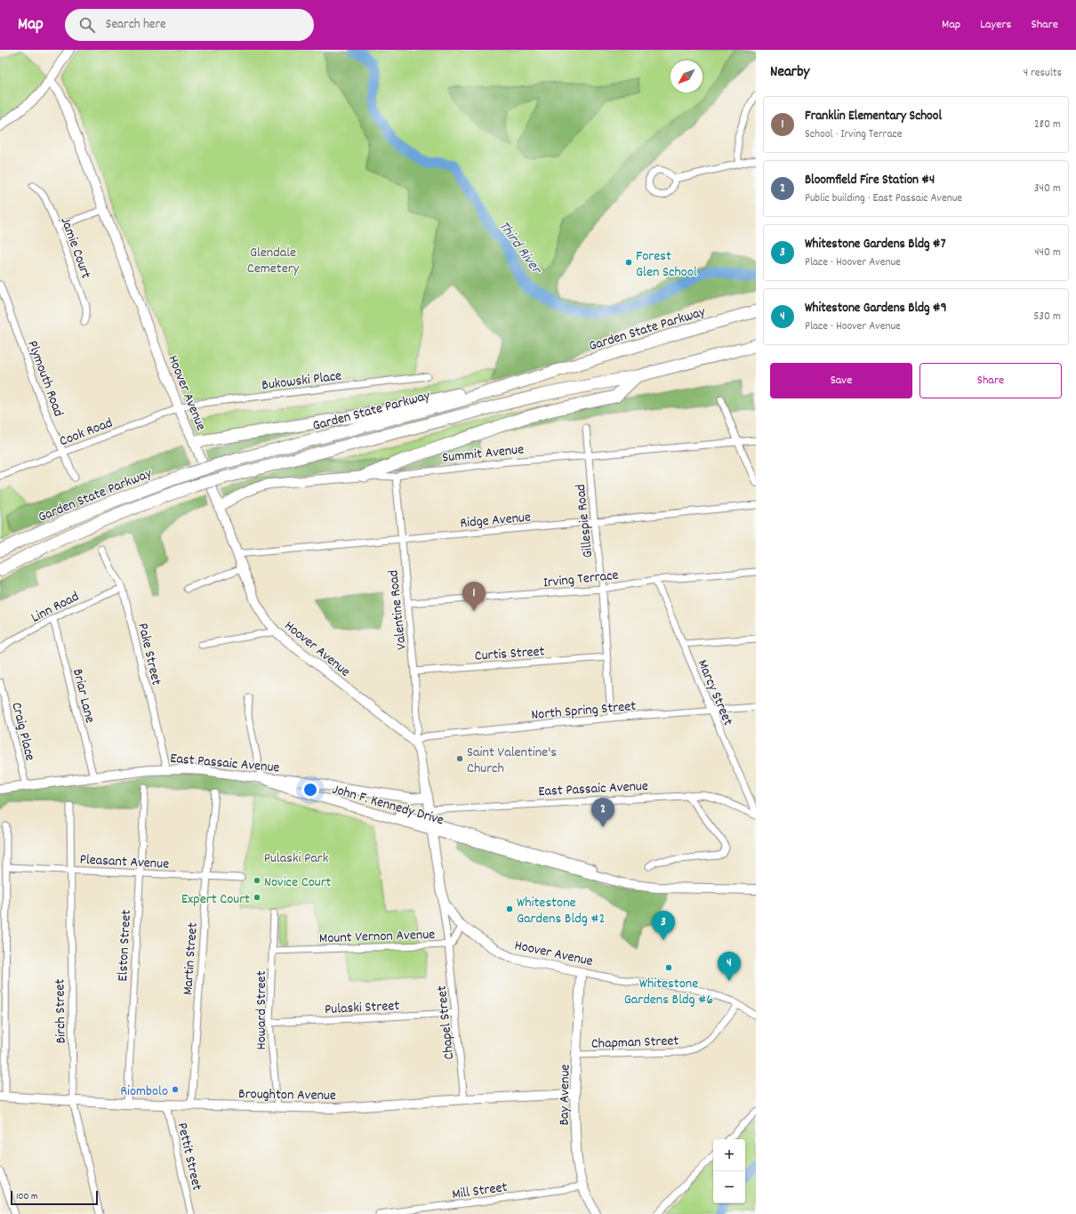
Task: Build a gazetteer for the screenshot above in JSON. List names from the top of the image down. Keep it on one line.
{"streets":{"highway":["Garden State Parkway"],"street":["Jamie Court","Plymouth Road","Bukowski Place","Hoover Avenue","Cook Road","Summit Avenue","Ridge Avenue","Gillespie Road","Irving Terrace","Linn Road","Valentine Road","Curtis Street","Pake Street","Marcy Street","Briar Lane","North Spring Street","Craig Place","East Passaic Avenue","John F. Kennedy Drive","Pleasant Avenue","Mount Vernon Avenue","Elston Street","Martin Street","Pulaski Street","Howard Street","Birch Street","Chapel Street","Chapman Street","Broughton Avenue","Bay Avenue","Pettit Street","Mill Street"]},"crossings":[["Plymouth Road","Cook Road"],["Bukowski Place","Hoover Avenue"],["Bukowski Place","Cook Road"],["Hoover Avenue","Cook Road"],["Hoover Avenue","Summit Avenue"],["Hoover Avenue","Ridge Avenue"],["Hoover Avenue","Valentine Road"],["Hoover Avenue","North Spring Street"],["Hoover Avenue","East Passaic Avenue"],["Hoover Avenue","John F. Kennedy Drive"],["Hoover Avenue","Mount Vernon Avenue"],["Hoover Avenue","Chapman Street"],["Hoover Avenue","Bay Avenue"],["Summit Avenue","Gillespie Road"],["Summit Avenue","Valentine Road"],["Ridge Avenue","Gillespie Road"],["Ridge Avenue","Valentine Road"],["Gillespie Road","Irving Terrace"],["Gillespie Road","Curtis Street"],["Gillespie Road","North Spring Street"],["Irving Terrace","Valentine Road"],["Irving Terrace","Marcy Street"],["Linn Road","Pake Street"],["Linn Road","Briar Lane"],["Valentine Road","Curtis Street"],["Valentine Road","North Spring Street"],["Pake Street","East Passaic Avenue"],["Marcy Street","North Spring Street"],["Marcy Street","East Passaic Avenue"],["Briar Lane","East Passaic Avenue"],["Craig Place","East Passaic Avenue"],["East Passaic Avenue","John F. Kennedy Drive"],["Pleasant Avenue","Elston Street"],["Pleasant Avenue","Martin Street"],["Pleasant Avenue","Birch Street"],["Mount Vernon Avenue","Howard Street"],["Mount Vernon Avenue","Chapel Street"],["Elston Street","Broughton Avenue"],["Martin Street","Broughton Avenue"],["Pulaski Street","Howard Street"],["Pulaski Street","Chapel Street"],["Howard Street","Broughton Avenue"],["Birch Street","Broughton Avenue"],["Chapel Street","Broughton Avenue"],["Chapman Street","Bay Avenue"],["Broughton Avenue","Bay Avenue"],["Broughton Avenue","Pettit Street"],["Bay Avenue","Mill Street"]],"water":["Third River"],"parks":["Glendale Cemetery","Pulaski Park"],"places":["Forest Glen School","Saint Valentine's Church","Novice Court","Expert Court","Whitestone Gardens Bldg #2","Whitestone Gardens Bldg #6","Riombolo"],"scale_bar":"100 m","north":"bottom left","page":{"header":"Map","search":"Search here","nav":["Map","Layers","Share"],"heading":["Nearby","4 results"],"list":[{"mark":"1","name":"Franklin Elementary School","note":"School · Irving Terrace","value":"280 m"},{"mark":"2","name":"Bloomfield Fire Station #4","note":"Public building · East Passaic Avenue","value":"340 m"},{"mark":"3","name":"Whitestone Gardens Bldg #7","note":"Place · Hoover Avenue","value":"440 m"},{"mark":"4","name":"Whitestone Gardens Bldg #9","note":"Place · Hoover Avenue","value":"530 m"}],"buttons":["Save","Share"],"pins":["1","2","3","4"],"map_buttons":["+","−"],"scale":"100 m"}}
